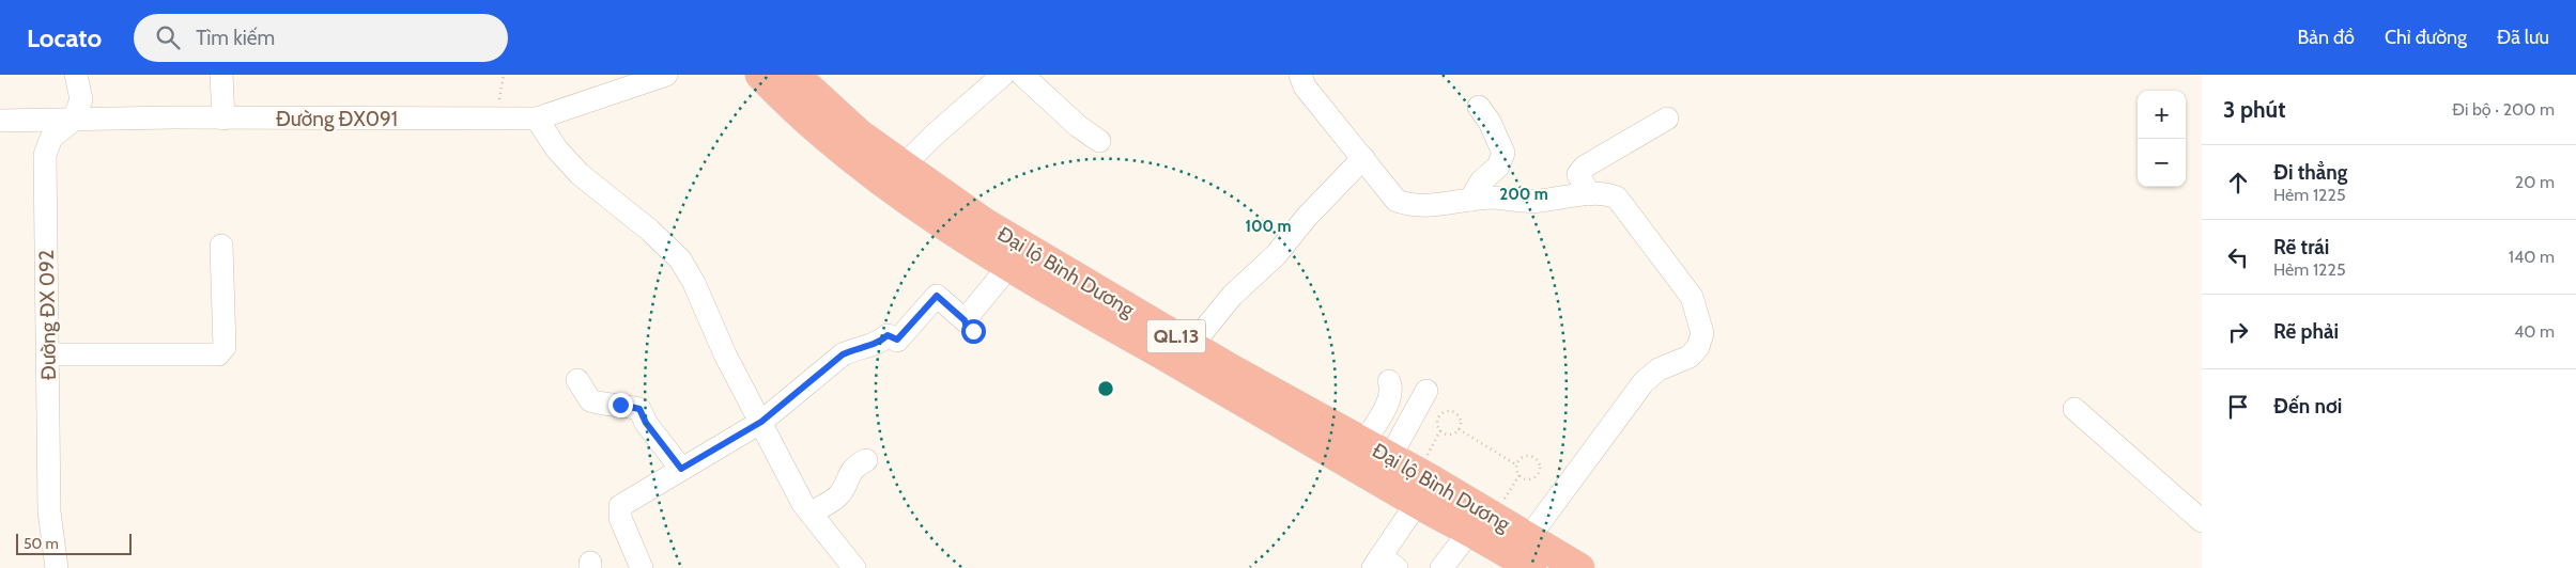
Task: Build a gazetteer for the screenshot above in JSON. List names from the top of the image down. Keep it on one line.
{"streets":{"highway":["Đại lộ Bình Dương","QL.13"],"street":["Đường ĐX091","Đường ĐX 092"]},"crossings":[["Đường ĐX091","Đường ĐX 092"]],"scale_bar":"50 m","page":{"header":"Locato","search":"Tìm kiếm","nav":["Bản đồ","Chỉ đường","Đã lưu"],"heading":["3 phút","Đi bộ · 200 m"],"map_buttons":["+","−"],"list":[["Đi thẳng","Hẻm 1225","20 m"],["Rẽ trái","Hẻm 1225","140 m"],["Rẽ phải","40 m"],"Đến nơi"],"scale":"50 m"},"rings":["200 m","100 m"]}
